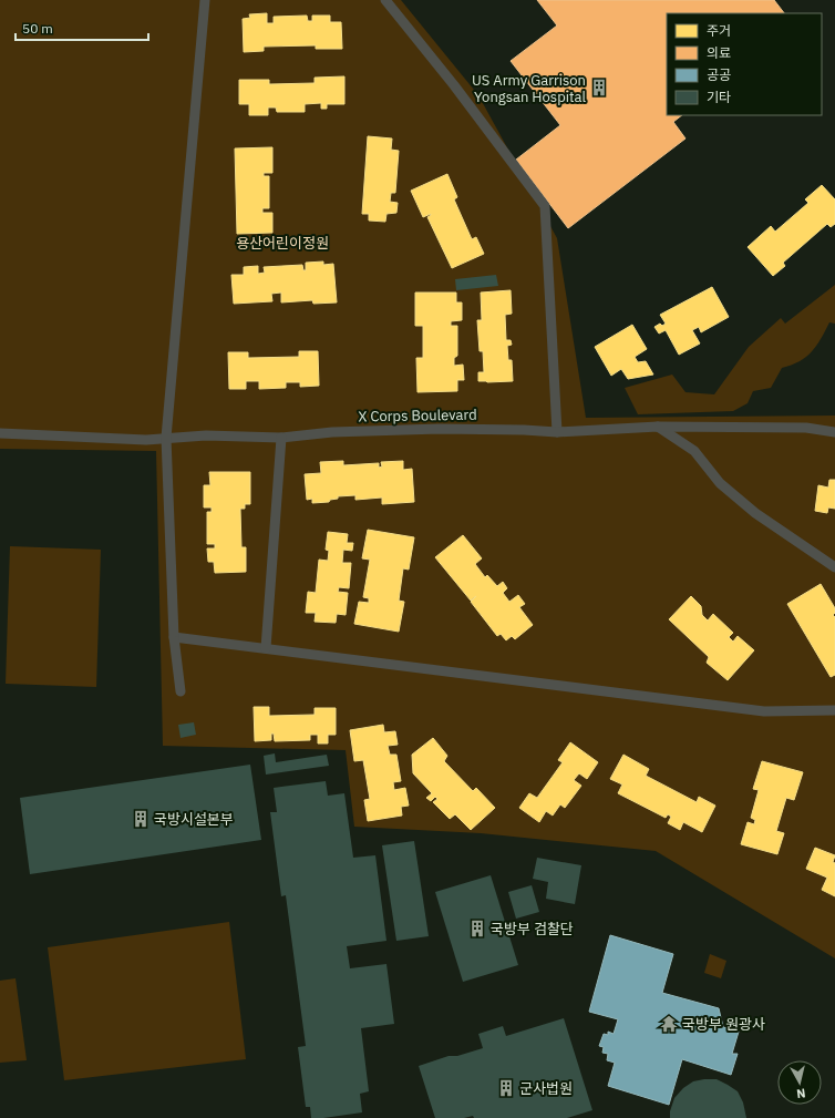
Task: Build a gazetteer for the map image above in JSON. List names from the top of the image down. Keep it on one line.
{"streets":{"lane":["X Corps Boulevard"]},"parks":["용산어린이정원"],"places":{"building":["US Army Garrison Yongsan Hospital","국방시설본부","국방부 검찰단","군사법원"],"temple":["국방부 원광사"]},"legend":["주거","의료","공공","기타"],"scale_bar":"50 m","north":"bottom"}
